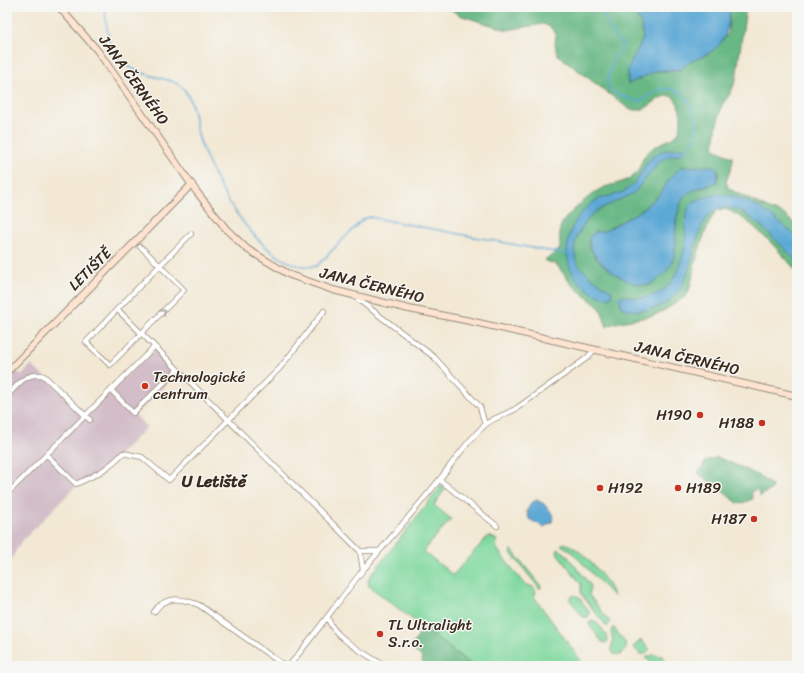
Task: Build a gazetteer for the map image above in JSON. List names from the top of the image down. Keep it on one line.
{"streets":{"street":["JANA ČERNÉHO","LETIŠTĚ"]},"crossings":[["JANA ČERNÉHO","LETIŠTĚ"]],"districts":["U Letiště"],"places":["Technologické centrum","H190","H188","H192","H189","H187","TL Ultralight S.r.o."]}
